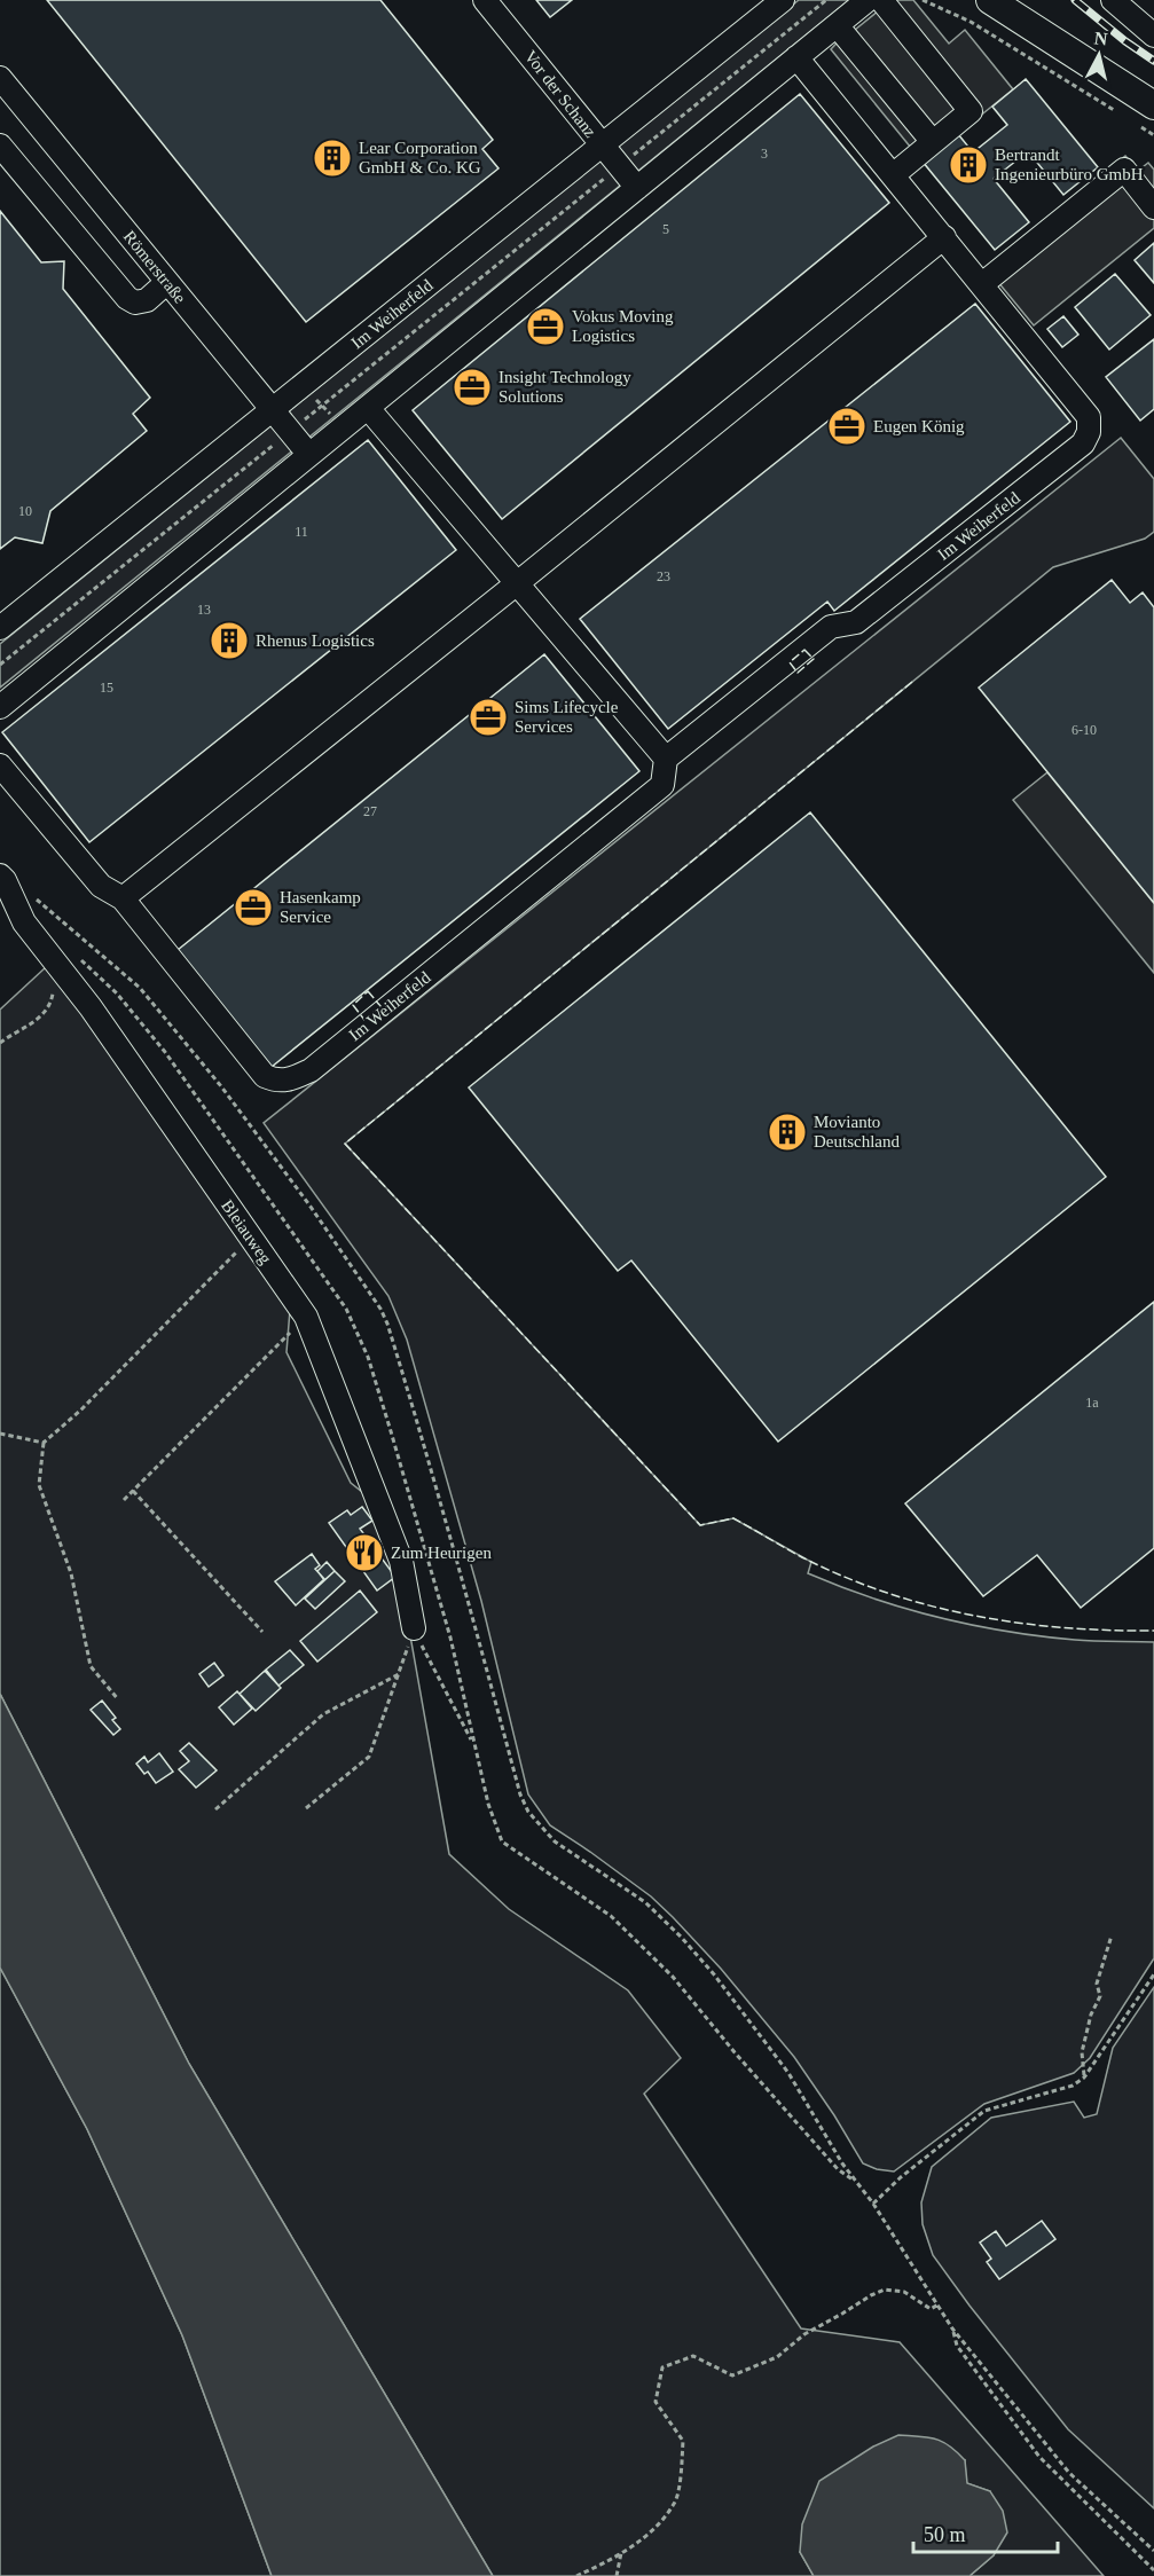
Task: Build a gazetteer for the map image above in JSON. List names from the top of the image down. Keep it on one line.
{"streets":{"street":["Vor der Schanz","Römerstraße","Im Weiherfeld","Bleiauweg"]},"crossings":[["Vor der Schanz","Im Weiherfeld"],["Römerstraße","Im Weiherfeld"]],"places":{"building":["Lear Corporation GmbH & Co. KG","Bertrandt Ingenieurbüro GmbH","Rhenus Logistics","Movianto Deutschland"],"office":["Vokus Moving Logistics","Insight Technology Solutions","Eugen König","Sims Lifecycle Services","Hasenkamp Service"],"restaurant":["Zum Heurigen"]},"house_numbers":["3","5","10","11","23","13","15","6-10","27","1a"],"scale_bar":"50 m","north":"top"}
